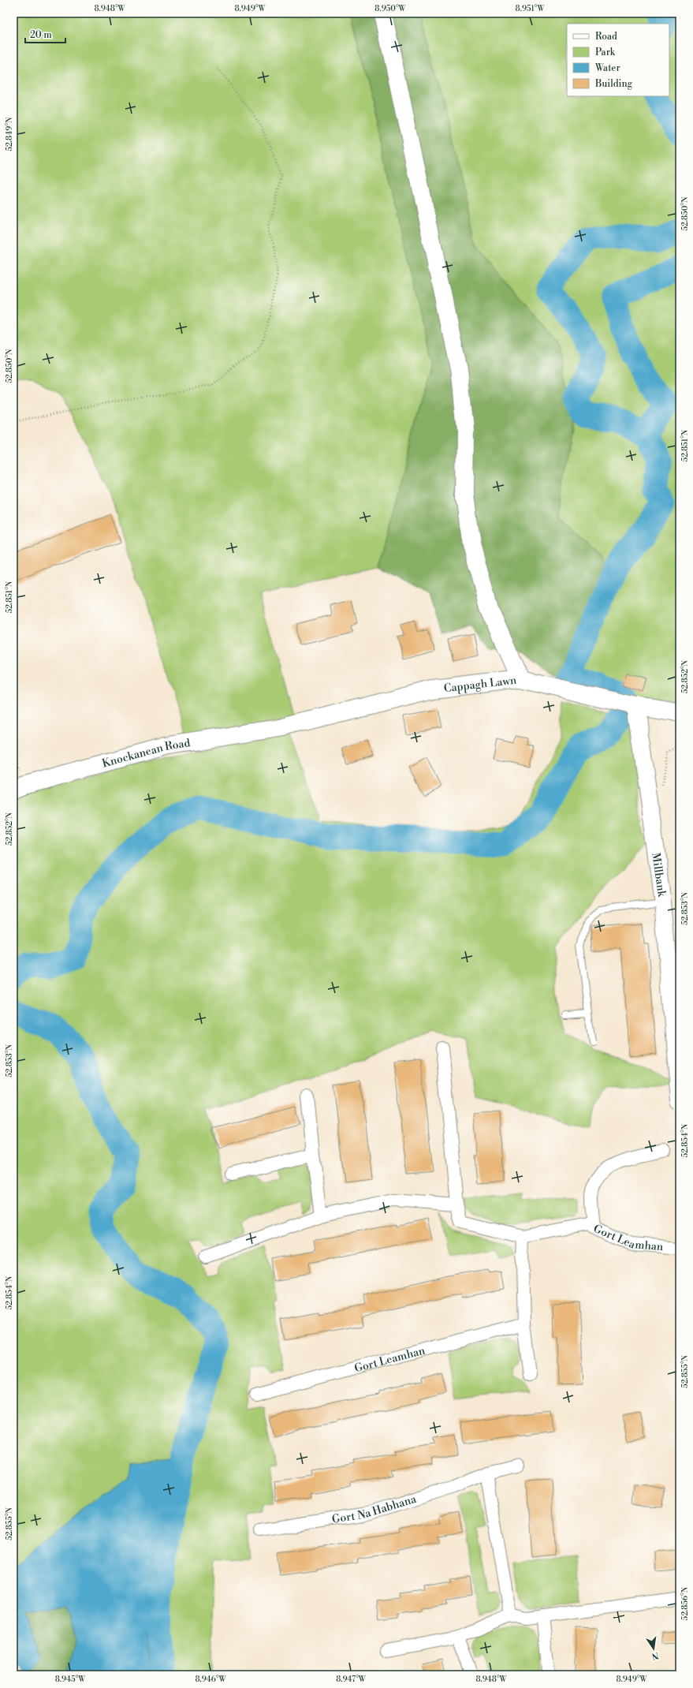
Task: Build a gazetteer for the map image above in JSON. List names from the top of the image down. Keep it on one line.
{"streets":{"street":["Cappagh Lawn","Knockanean Road","Millbank","Gort Leamhan","Gort Na Habhana"]},"crossings":[["Cappagh Lawn","Knockanean Road"],["Cappagh Lawn","Millbank"]],"legend":["Road","Park","Water","Building"],"scale_bar":"20 m","north":"bottom","coordinates":["8.948°W","8.949°W","8.950°W","8.951°W","52.849°N","52.850°N","52.851°N","52.852°N","52.853°N","52.854°N","52.855°N","52.856°N","8.945°W","8.946°W","8.947°W"]}
